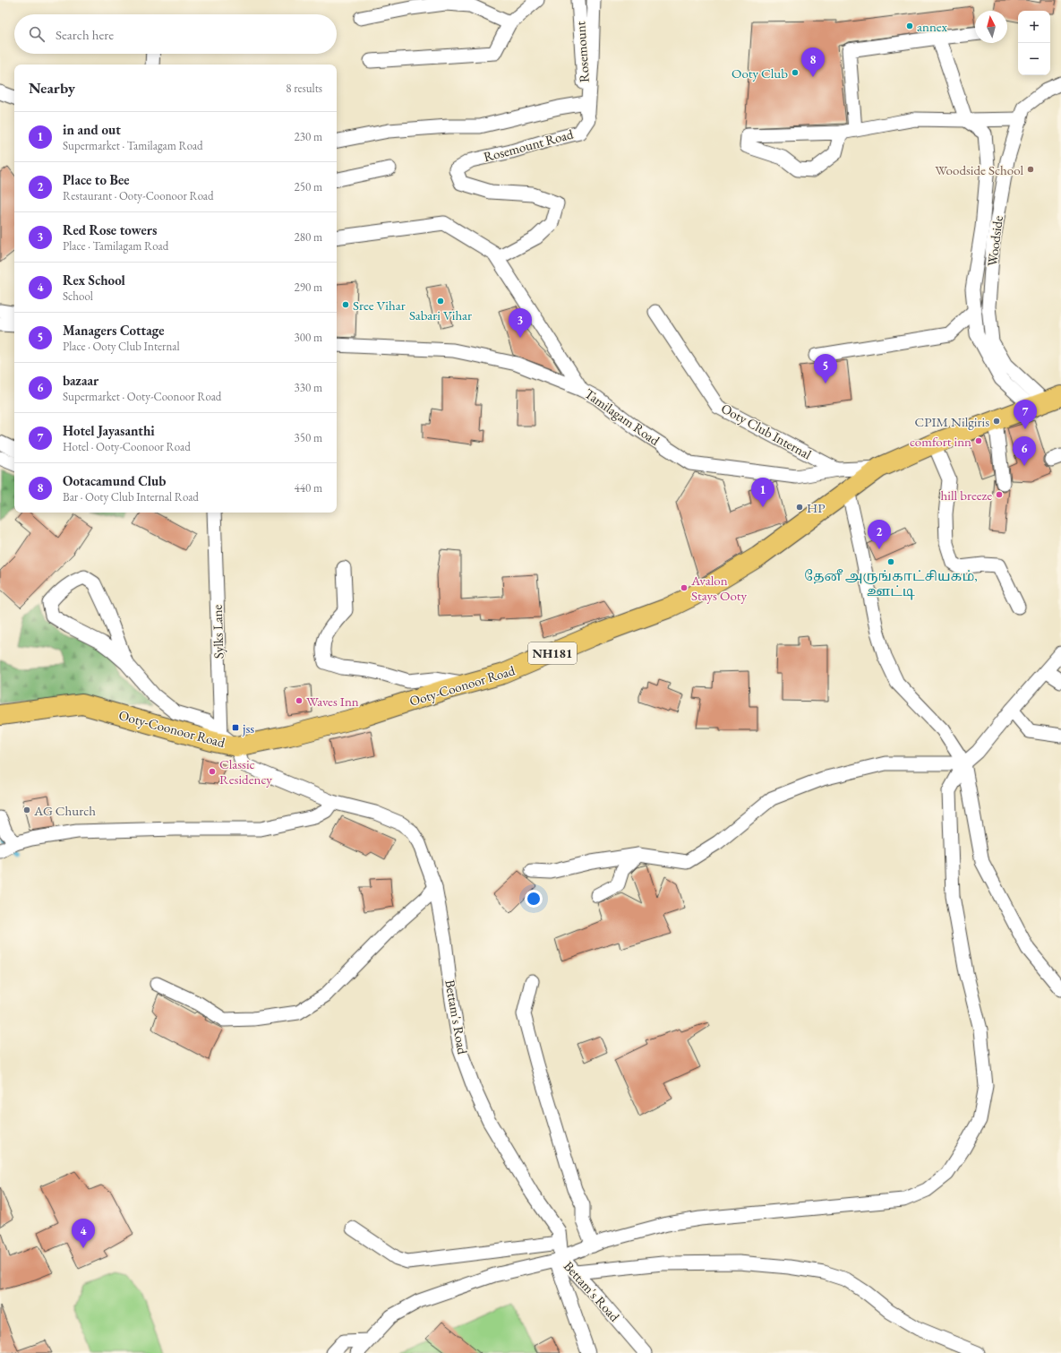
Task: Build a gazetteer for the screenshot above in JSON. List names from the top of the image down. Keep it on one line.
{"streets":{"highway":["NH181","Ooty-Coonoor Road"],"street":["Rosemount","Rosemount Road","Woodside","Tamilagam Road","Ooty Club Internal","Sylks Lane","Bettam's Road"]},"crossings":[["Rosemount","Rosemount Road"],["Rosemount Road","Tamilagam Road"],["Woodside","Ooty-Coonoor Road"],["Tamilagam Road","Ooty Club Internal"],["Tamilagam Road","Ooty-Coonoor Road"],["Sylks Lane","Ooty-Coonoor Road"],["Sylks Lane","Bettam's Road"],["Ooty-Coonoor Road","Bettam's Road"]],"places":{"other":["annex","Ooty Club","Woodside School","Sabari Vihar","Sree Vihar","CPIM Nilgiris","comfort inn","hill breeze","HP","தேனீ அருங்காட்சியகம், ஊட்டி","Avalon Stays Ooty","Waves Inn","Classic Residency","AG Church"],"transit":["jss"]},"north":"top","page":{"map_buttons":["+","−"],"search":"Search here","pins":["8","3","5","7","6","1","2","4"],"heading":["Nearby","8 results"],"list":[{"mark":"1","name":"in and out","note":"Supermarket · Tamilagam Road","value":"230 m"},{"mark":"2","name":"Place to Bee","note":"Restaurant · Ooty-Coonoor Road","value":"250 m"},{"mark":"3","name":"Red Rose towers","note":"Place · Tamilagam Road","value":"280 m"},{"mark":"4","name":"Rex School","note":"School","value":"290 m"},{"mark":"5","name":"Managers Cottage","note":"Place · Ooty Club Internal","value":"300 m"},{"mark":"6","name":"bazaar","note":"Supermarket · Ooty-Coonoor Road","value":"330 m"},{"mark":"7","name":"Hotel Jayasanthi","note":"Hotel · Ooty-Coonoor Road","value":"350 m"},{"mark":"8","name":"Ootacamund Club","note":"Bar · Ooty Club Internal Road","value":"440 m"}]}}
